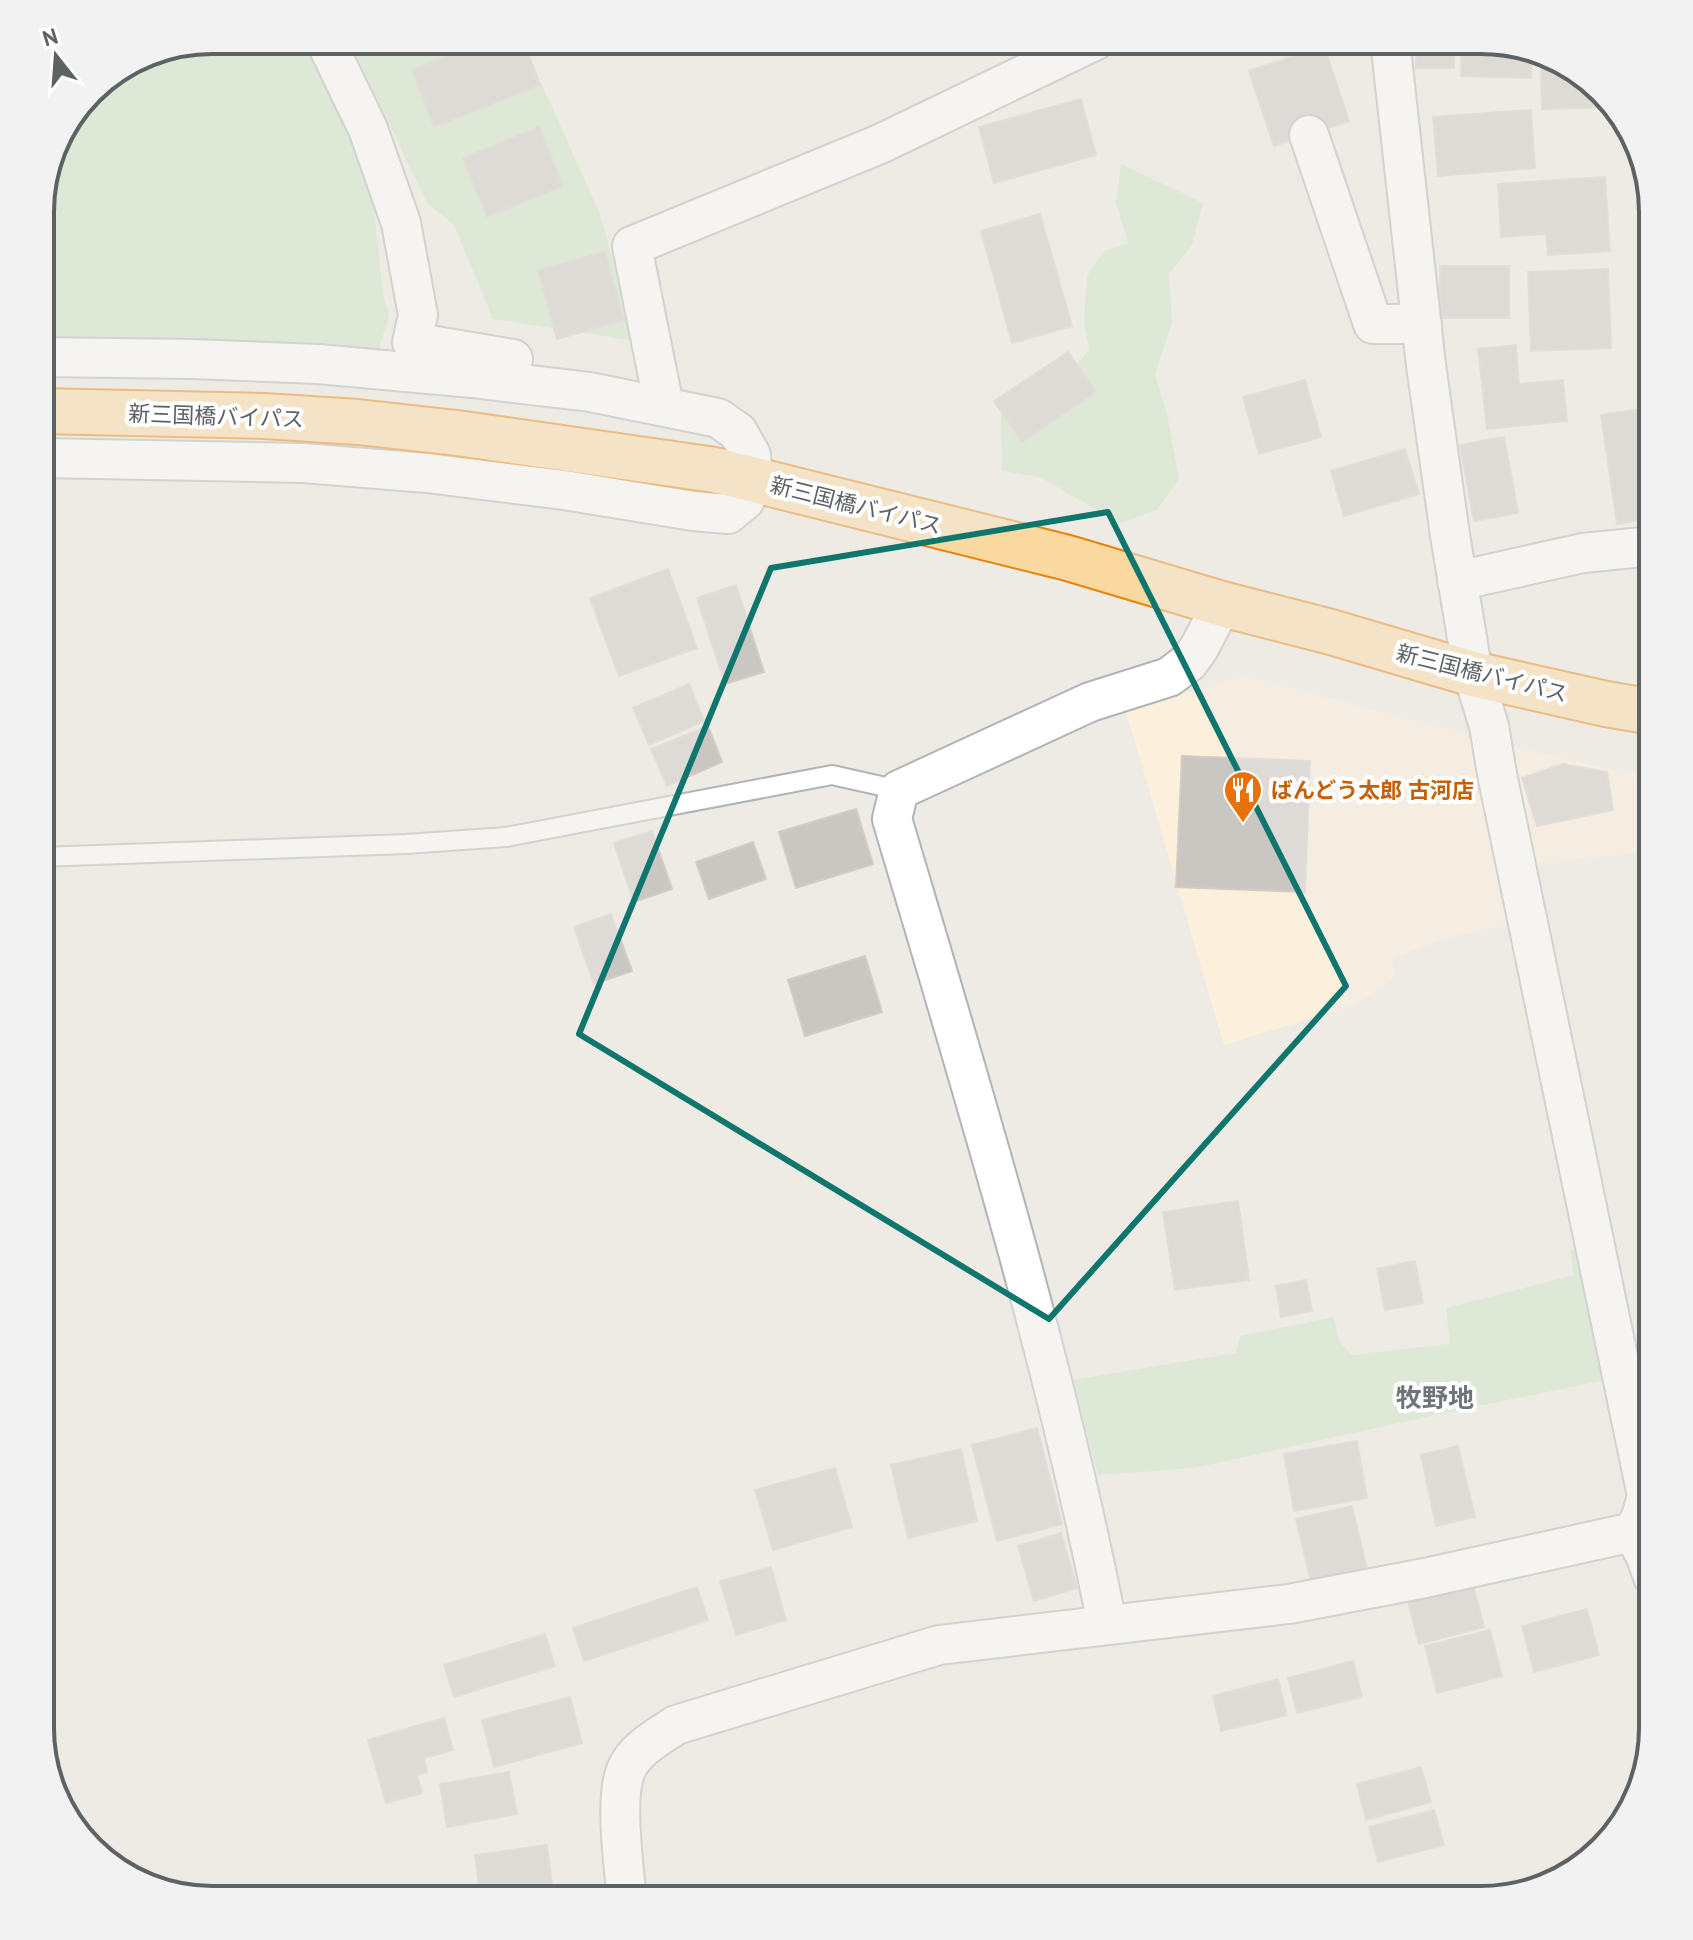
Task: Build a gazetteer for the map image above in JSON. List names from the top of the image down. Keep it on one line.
{"streets":{"highway":["新三国橋バイパス"]},"districts":["牧野地"],"places":{"restaurant":["ばんどう太郎 古河店"]},"north":"top"}
